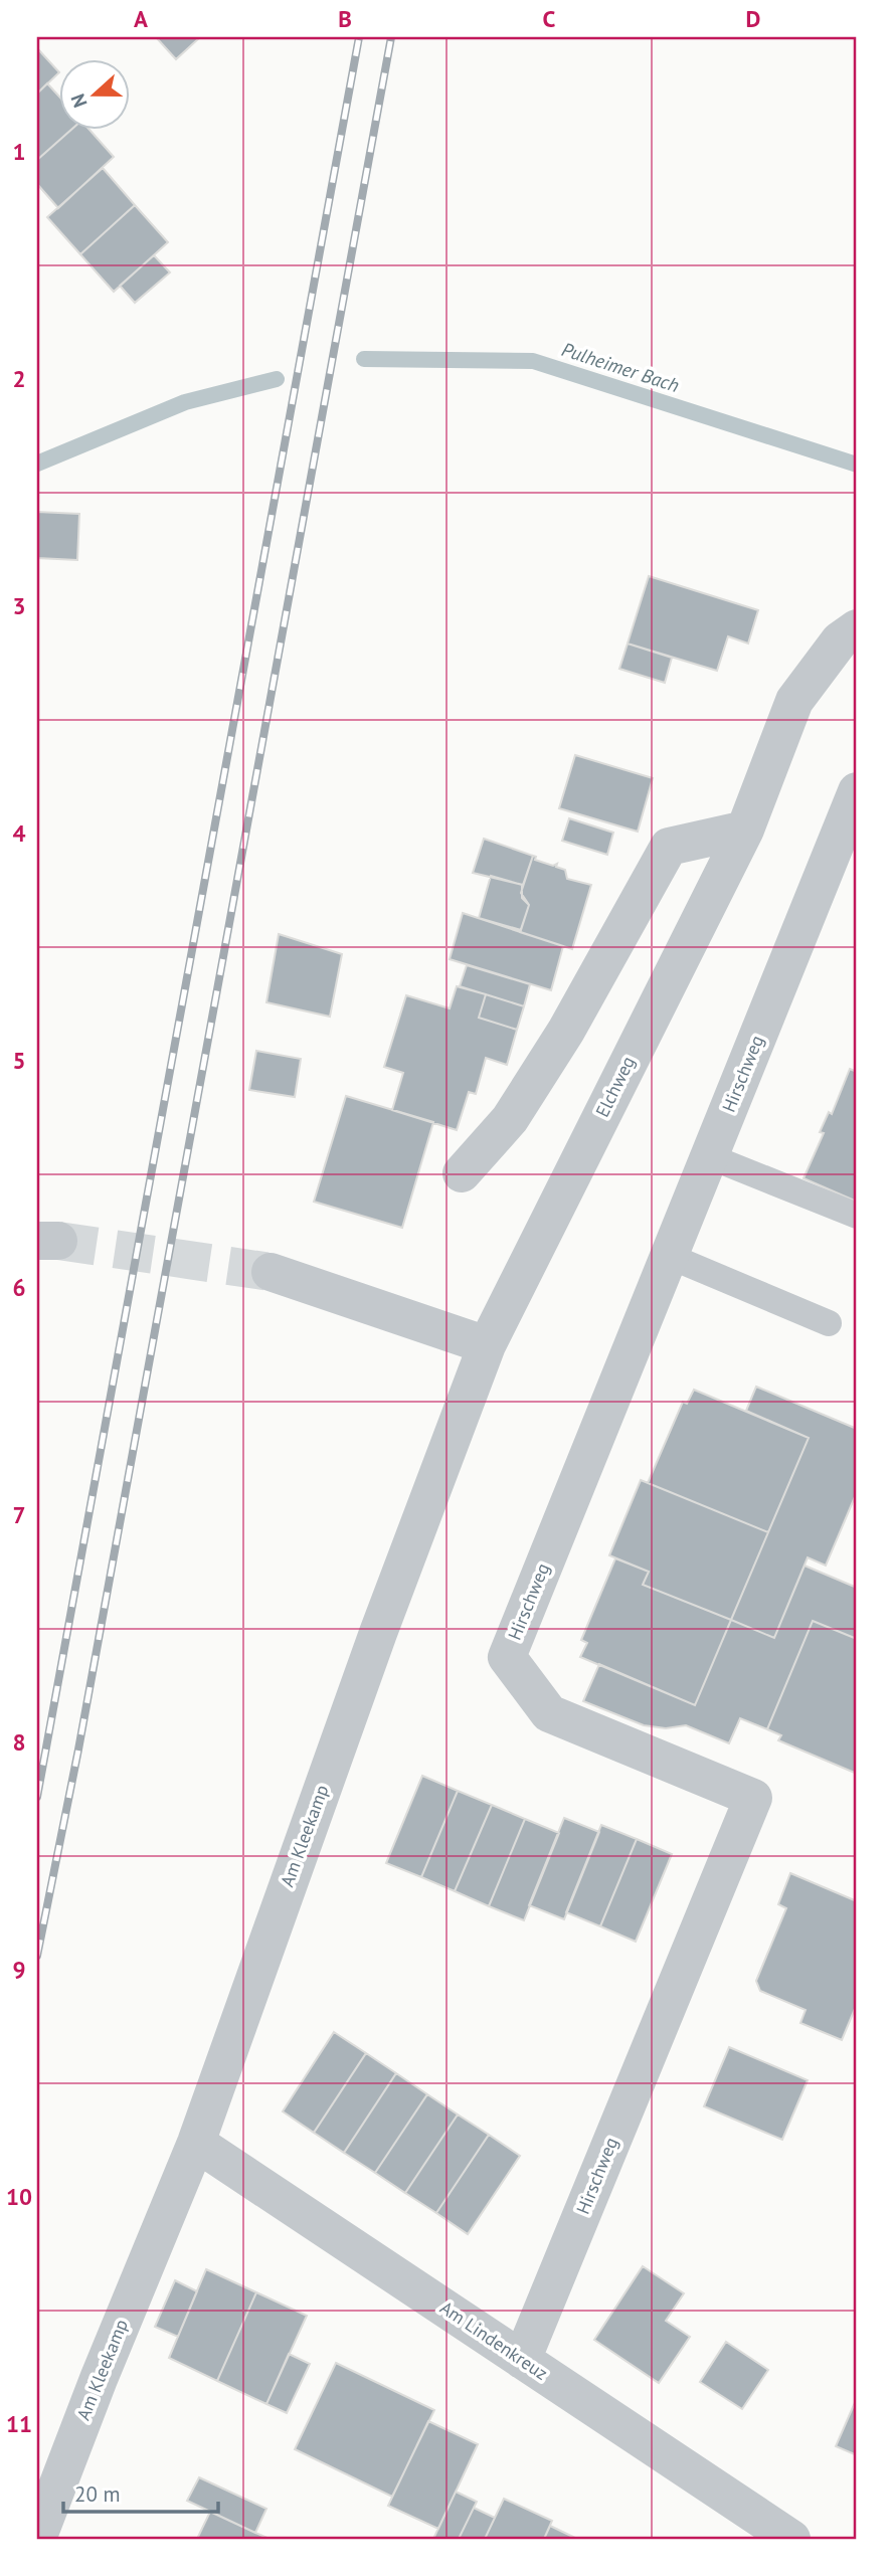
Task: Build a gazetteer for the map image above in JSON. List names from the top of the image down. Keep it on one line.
{"streets":{"street":["Hirschweg","Elchweg","Am Kleekamp","Am Lindenkreuz"]},"crossings":[["Hirschweg","Am Lindenkreuz"],["Elchweg","Am Kleekamp"],["Am Kleekamp","Am Lindenkreuz"]],"water":["Pulheimer Bach"],"scale_bar":"20 m","north":"left","grid":{"columns":["A","B","C","D"],"rows":["1","2","3","4","5","6","7","8","9","10","11"]}}
